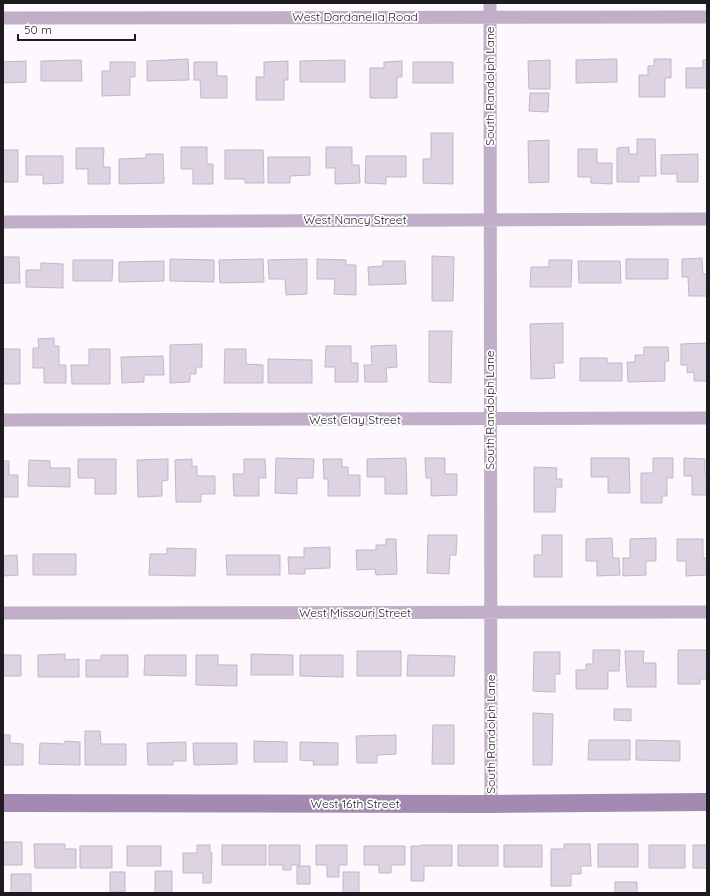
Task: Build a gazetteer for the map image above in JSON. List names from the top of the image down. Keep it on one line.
{"streets":{"street":["West Dardanella Road","South Randolph Lane","West Nancy Street","West Clay Street","West Missouri Street","West 16th Street"]},"crossings":[["West Dardanella Road","South Randolph Lane"],["South Randolph Lane","West Nancy Street"],["South Randolph Lane","West Clay Street"],["South Randolph Lane","West Missouri Street"],["South Randolph Lane","West 16th Street"]],"scale_bar":"50 m"}
